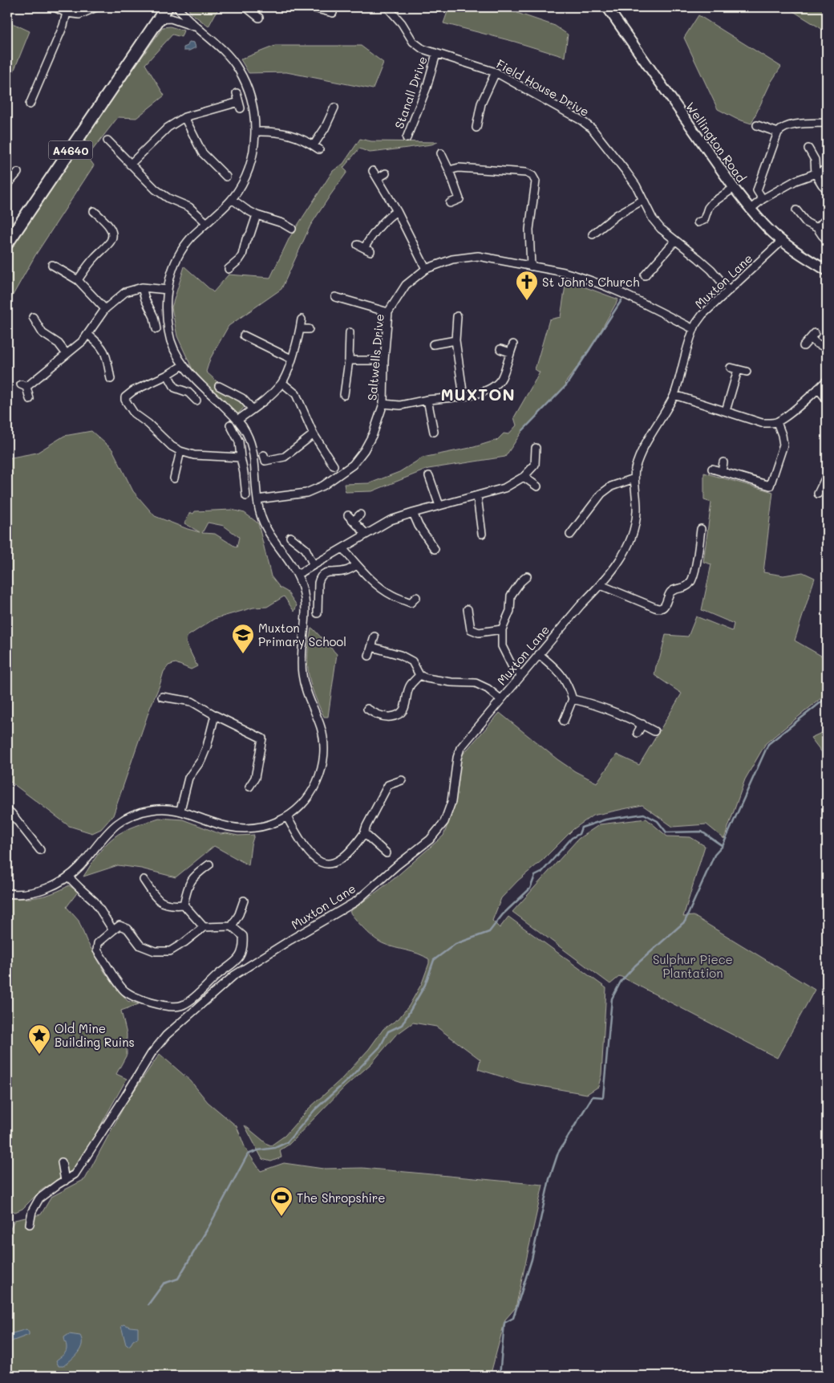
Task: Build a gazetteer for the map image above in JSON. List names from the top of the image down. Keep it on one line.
{"streets":{"main road":["A4640"],"street":["Field House Drive","Stanall Drive","Wellington Road","Muxton Lane","Saltwells Drive"]},"crossings":[["Field House Drive","Stanall Drive"],["Field House Drive","Muxton Lane"],["Wellington Road","Muxton Lane"],["Muxton Lane","Saltwells Drive"]],"districts":["MUXTON"],"parks":["Sulphur Piece Plantation"],"places":{"church":["St John's Church"],"school or university":["Muxton Primary School"],"place":["Old Mine Building Ruins"],"sports":["The Shropshire"]}}
